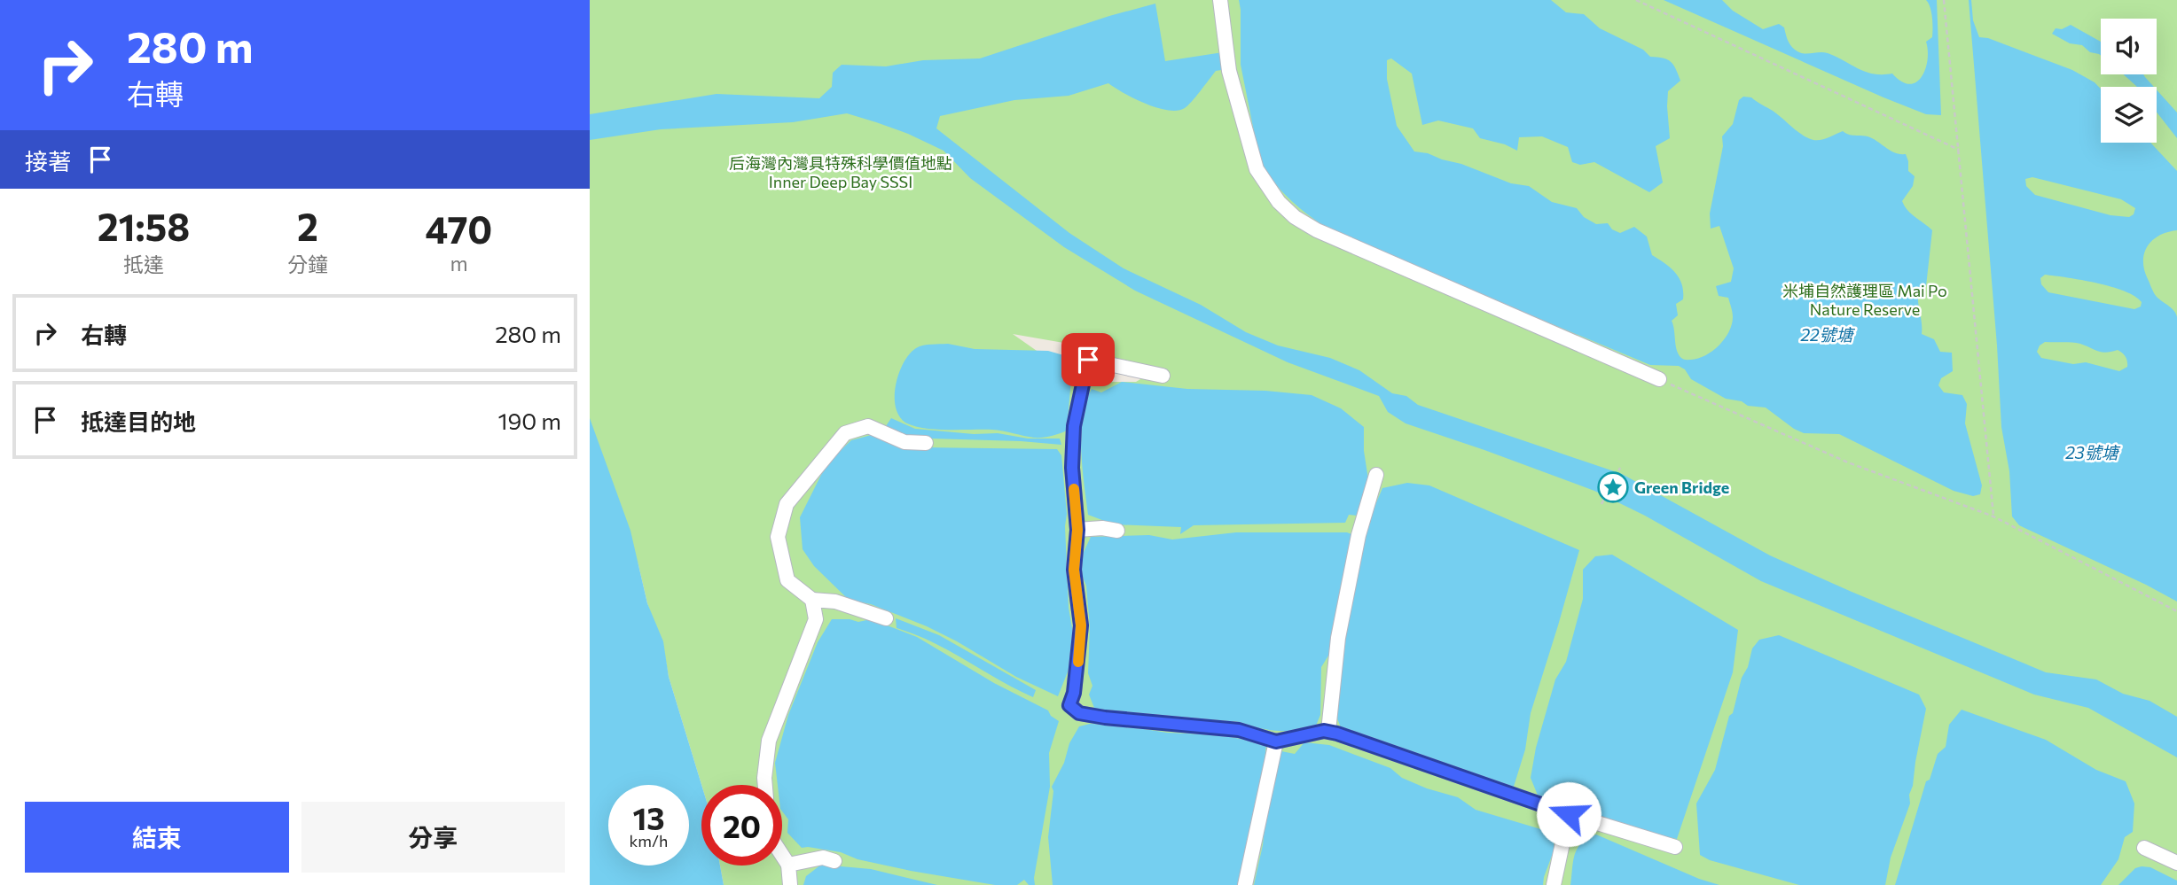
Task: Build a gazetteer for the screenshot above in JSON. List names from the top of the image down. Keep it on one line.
{"water":["22號塘","23號塘"],"parks":["后海灣內灣具特殊科學價值地點 Inner Deep Bay SSSI","米埔自然護理區 Mai Po Nature Reserve"],"places":{"place":["Green Bridge"]},"page":{"turn":["280 m","右轉"],"then":"接著","eta":["21:58","抵達","2","分鐘","470","m"],"list":[{"name":"右轉","value":"280 m"},{"name":"抵達目的地","value":"190 m"}],"speed":"13 km/h","limit":"20","buttons":["結束","分享"]}}
